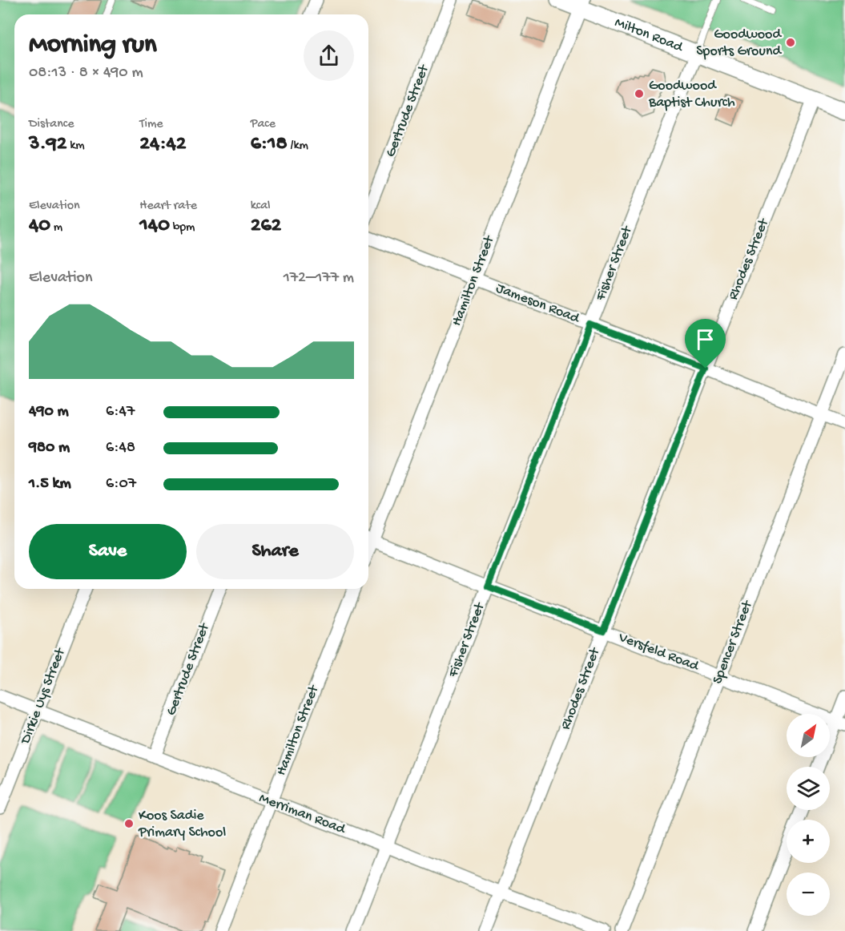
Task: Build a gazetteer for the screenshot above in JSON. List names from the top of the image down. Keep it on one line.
{"streets":{"street":["Milton Road","Gertrude Street","Rhodes Street","Fisher Street","Hamilton Street","Jameson Road","Spencer Street","Versfeld Road","Dirkie Uys Street","Merriman Road"]},"crossings":[["Milton Road","Rhodes Street"],["Milton Road","Fisher Street"],["Milton Road","Hamilton Street"],["Gertrude Street","Merriman Road"],["Rhodes Street","Jameson Road"],["Rhodes Street","Versfeld Road"],["Rhodes Street","Merriman Road"],["Fisher Street","Jameson Road"],["Fisher Street","Versfeld Road"],["Fisher Street","Merriman Road"],["Hamilton Street","Jameson Road"],["Hamilton Street","Versfeld Road"],["Hamilton Street","Merriman Road"],["Jameson Road","Spencer Street"],["Spencer Street","Versfeld Road"],["Dirkie Uys Street","Merriman Road"]],"places":["Goodwood Sports Ground","Goodwood Baptist Church","Koos Sadie Primary School"],"north":"top right","page":{"heading":["Morning run","08:13 · 8 × 490 m"],"stats":[["Distance","3.92 km"],["Time","24:42"],["Pace","6:18 /km"],["Elevation","40 m"],["Heart rate","140 bpm"],["kcal","262"]],"chart":["Elevation","172–177 m"],"list":[{"name":"490 m","note":"6:47"},{"name":"980 m","note":"6:48"},{"name":"1.5 km","note":"6:07"}],"buttons":["Save","Share"],"map_buttons":["+","−"]}}
